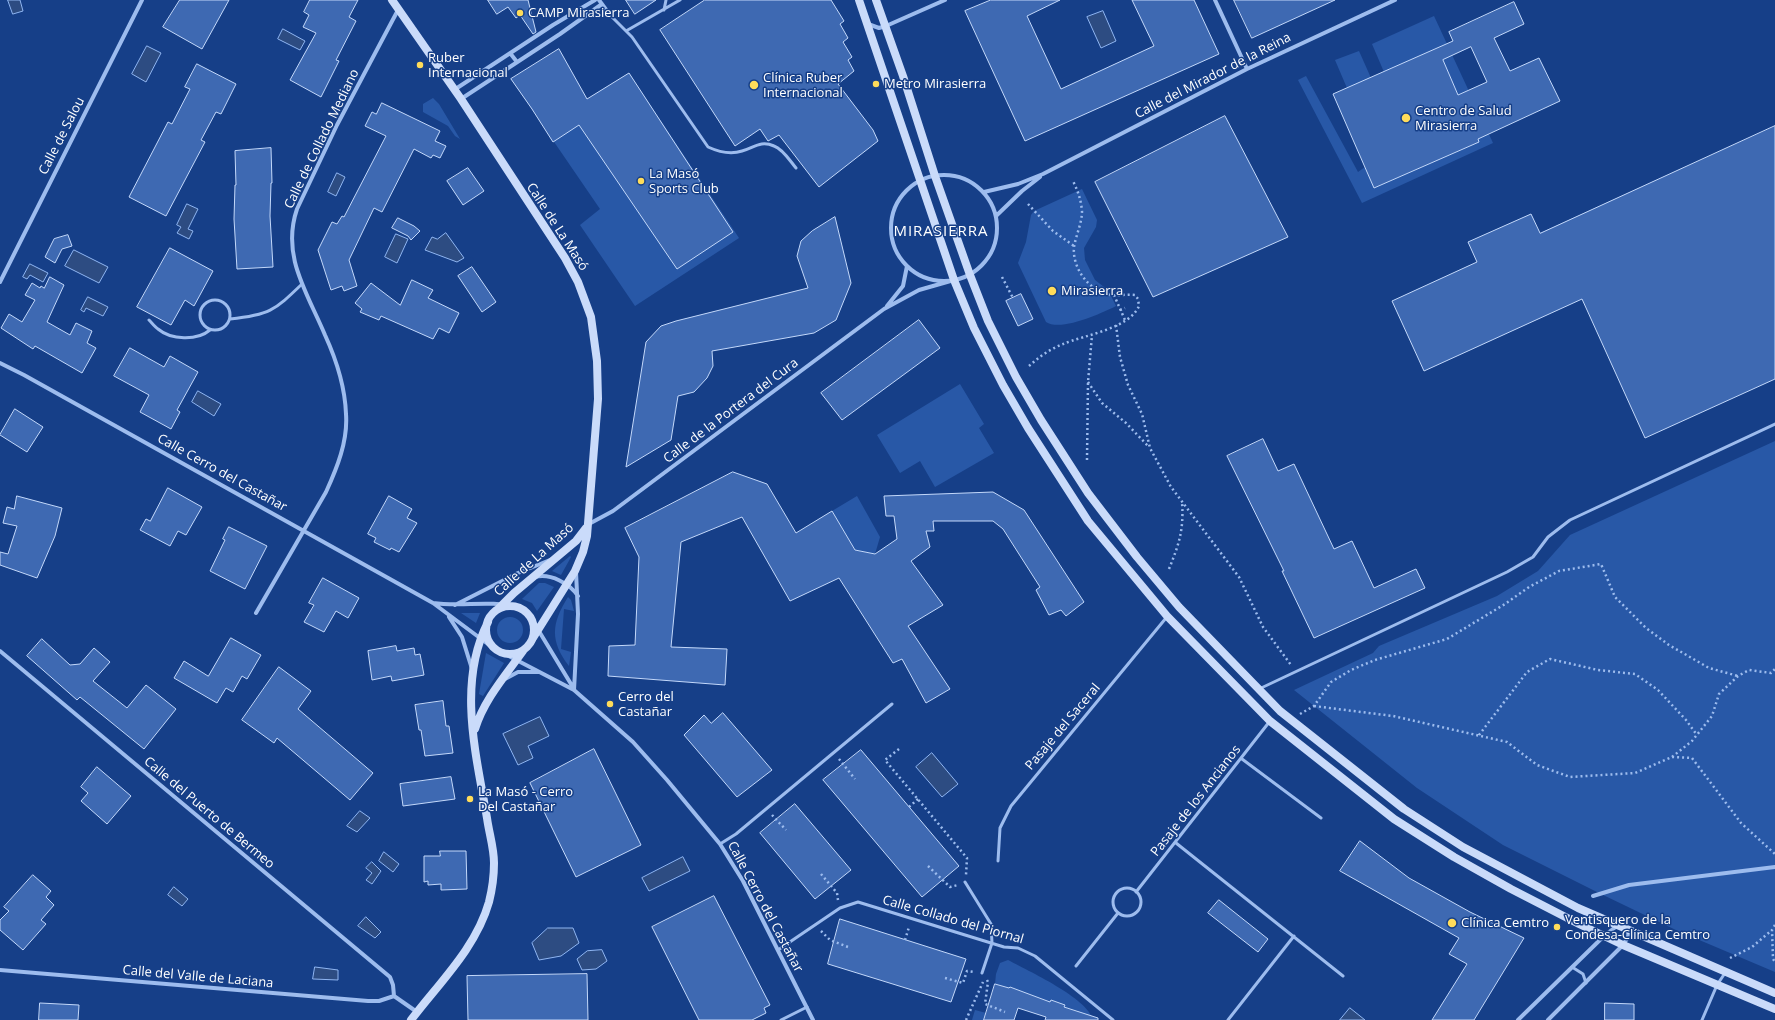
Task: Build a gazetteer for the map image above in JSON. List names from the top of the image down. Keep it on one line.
{"streets":{"main road":["Calle de La Masó"],"street":["Calle del Mirador de la Reina","Calle de Salou","Calle de Collado Mediano","Calle de la Portera del Cura","Calle Cerro del Castañar","Calle del Puerto de Bermeo","Calle del Valle de Laciana"],"lane":["Pasaje del Saceral","Pasaje de los Ancianos","Calle Collado del Piornal"]},"crossings":[["Calle de Collado Mediano","Calle de La Masó"],["Calle de Collado Mediano","Calle Cerro del Castañar"],["Calle de La Masó","Calle de la Portera del Cura"],["Calle de La Masó","Calle Cerro del Castañar"],["Calle Cerro del Castañar","Calle Collado del Piornal"],["Calle del Puerto de Bermeo","Calle del Valle de Laciana"]],"districts":["MIRASIERRA"],"places":["CAMP Mirasierra","Ruber Internacional","Metro Mirasierra","Clínica Ruber Internacional","Centro de Salud Mirasierra","La Masó Sports Club","Mirasierra","Cerro del Castañar","La Masó - Cerro Del Castañar","Clínica Cemtro","Ventisquero de la Condesa-Clínica Cemtro"]}
